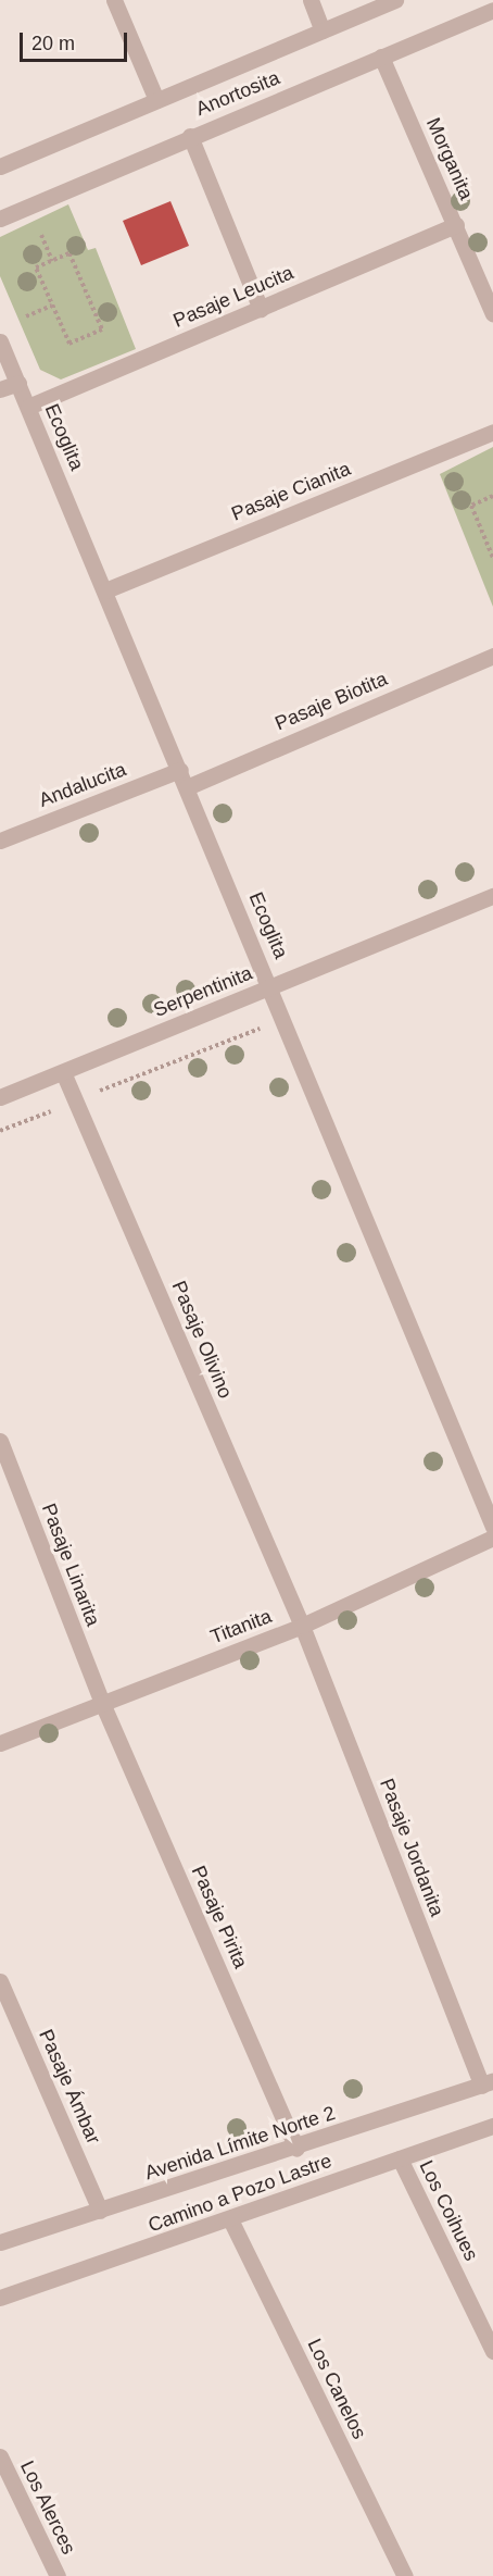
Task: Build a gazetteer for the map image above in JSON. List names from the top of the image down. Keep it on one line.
{"streets":{"street":["Anortosita","Morganita","Pasaje Leucita","Ecoglita","Pasaje Cianita","Pasaje Biotita","Andalucita","Serpentinita","Pasaje Olivino","Pasaje Linarita","Titanita","Pasaje Jordanita","Pasaje Pirita","Pasaje Ámbar","Avenida Límite Norte 2","Camino a Pozo Lastre","Los Coihues","Los Canelos","Los Alerces"]},"crossings":[["Anortosita","Morganita"],["Morganita","Pasaje Leucita"],["Pasaje Leucita","Ecoglita"],["Ecoglita","Pasaje Cianita"],["Ecoglita","Pasaje Biotita"],["Ecoglita","Andalucita"],["Ecoglita","Serpentinita"],["Serpentinita","Pasaje Olivino"],["Pasaje Olivino","Titanita"],["Pasaje Olivino","Pasaje Jordanita"],["Pasaje Linarita","Titanita"],["Pasaje Linarita","Pasaje Pirita"],["Titanita","Pasaje Jordanita"],["Titanita","Pasaje Pirita"],["Pasaje Jordanita","Avenida Límite Norte 2"],["Pasaje Pirita","Avenida Límite Norte 2"],["Pasaje Ámbar","Avenida Límite Norte 2"],["Camino a Pozo Lastre","Los Coihues"],["Camino a Pozo Lastre","Los Canelos"]],"scale_bar":"20 m"}
